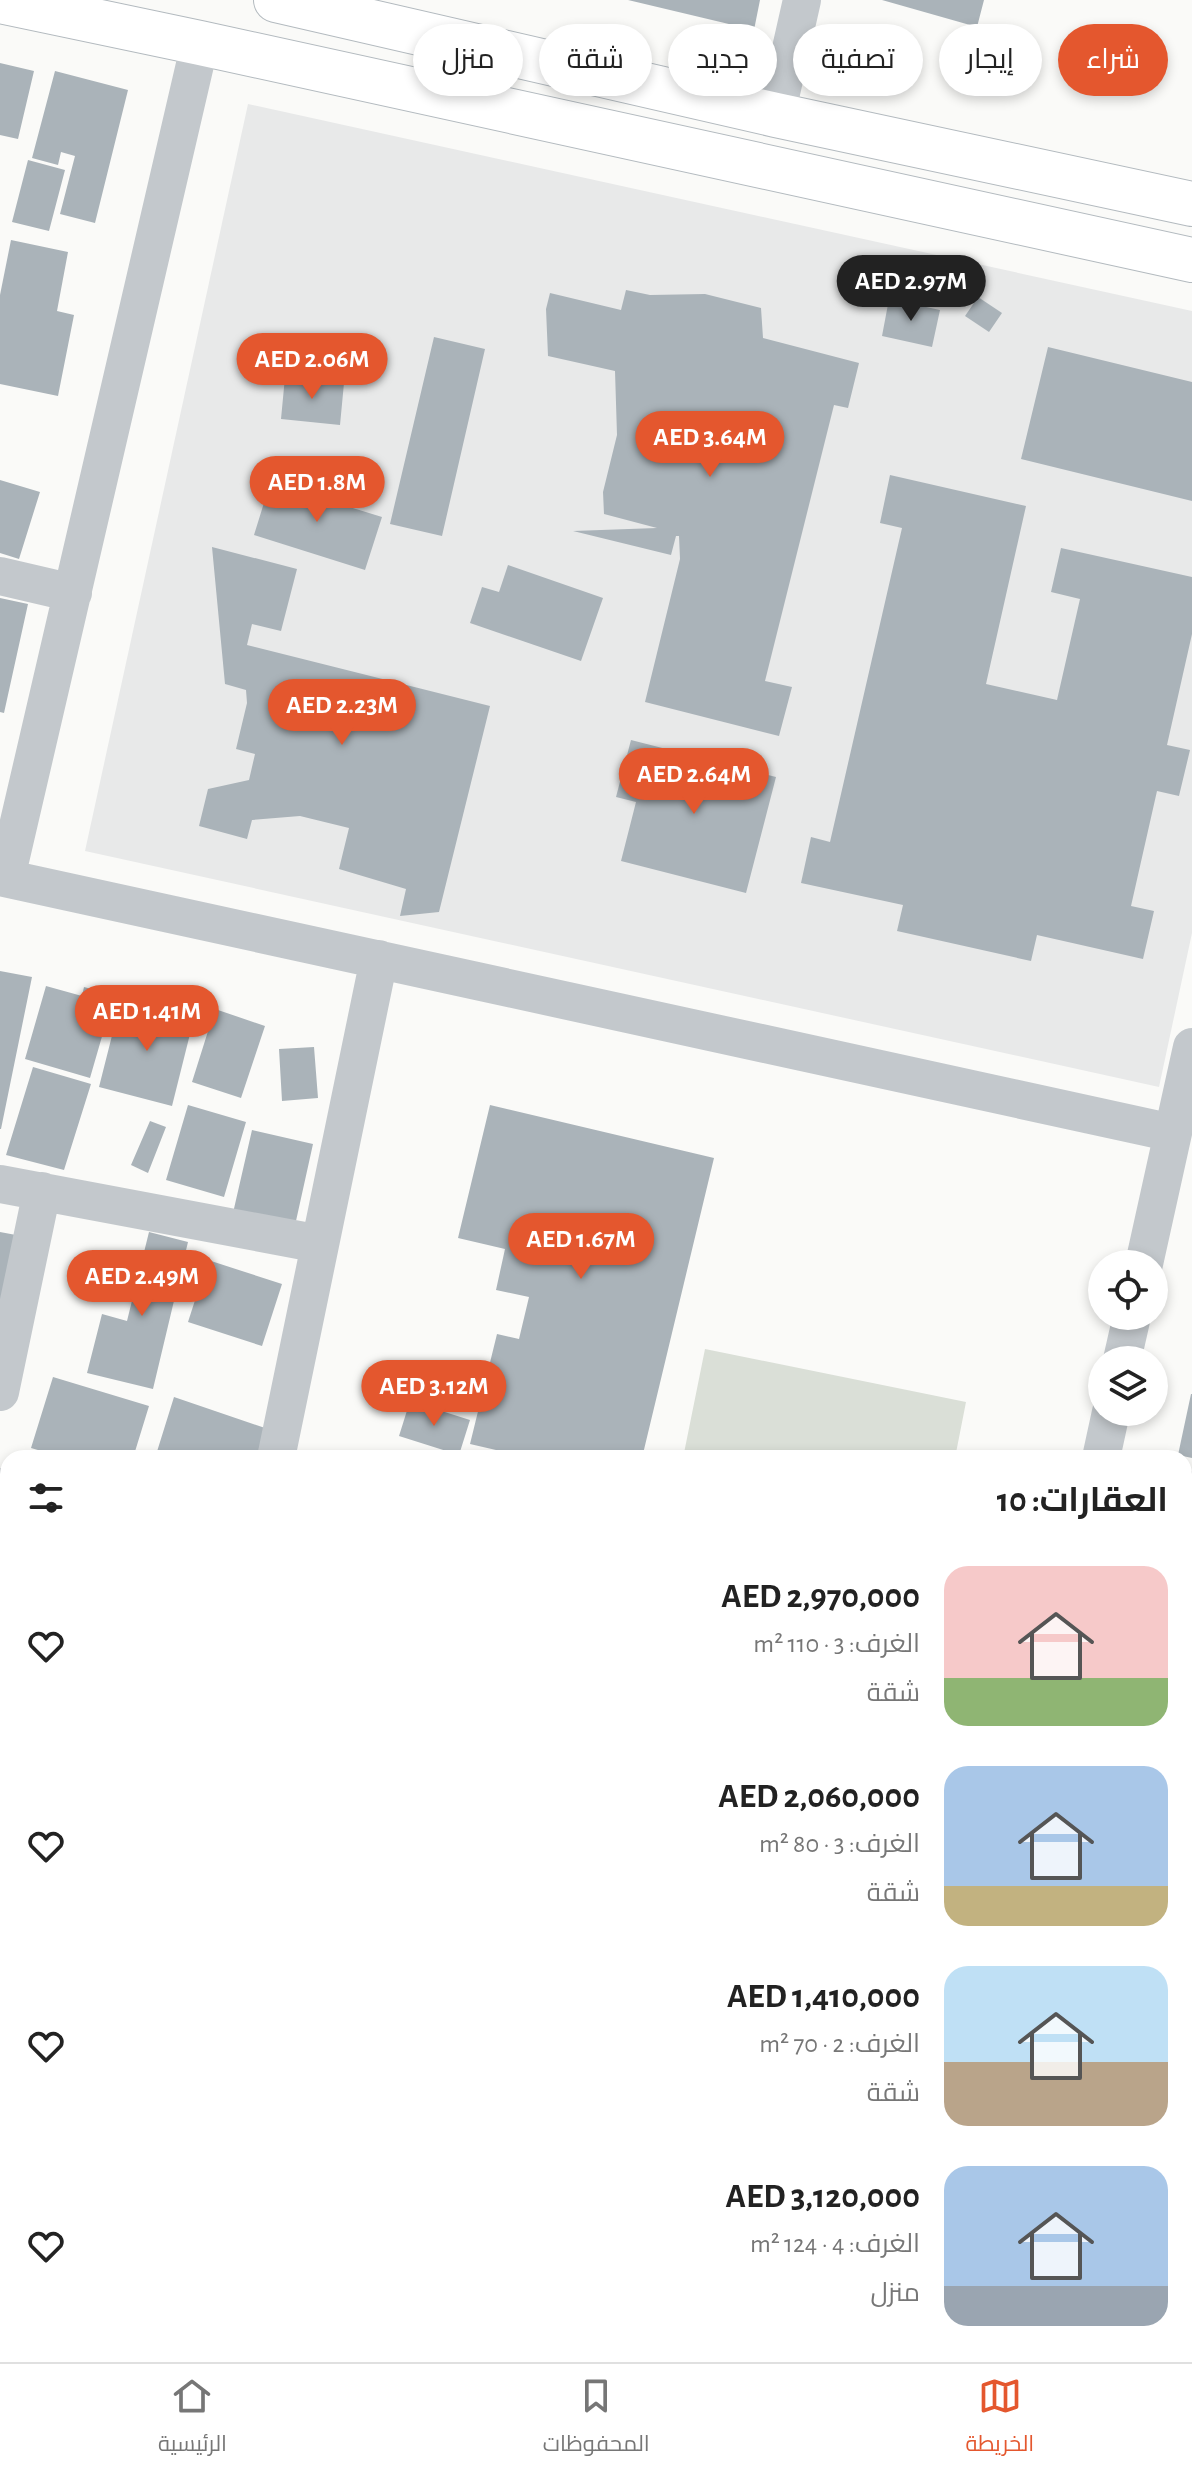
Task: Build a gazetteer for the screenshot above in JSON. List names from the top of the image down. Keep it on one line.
{"page":{"chip":["شراء","إيجار","تصفية","جديد","شقة","منزل"],"price":["AED 2.97M","AED 2.06M","AED 3.64M","AED 1.8M","AED 2.23M","AED 2.64M","AED 1.41M","AED 1.67M","AED 2.49M","AED 3.12M"],"heading":"العقارات: 10","list":[{"name":"AED 2,970,000","note":"الغرف: 3 · 110 m² · شقة"},{"name":"AED 2,060,000","note":"الغرف: 3 · 80 m² · شقة"},{"name":"AED 1,410,000","note":"الغرف: 2 · 70 m² · شقة"},{"name":"AED 3,120,000","note":"الغرف: 4 · 124 m² · منزل"}],"tabs":["الخريطة","المحفوظات","الرئيسية"]}}
